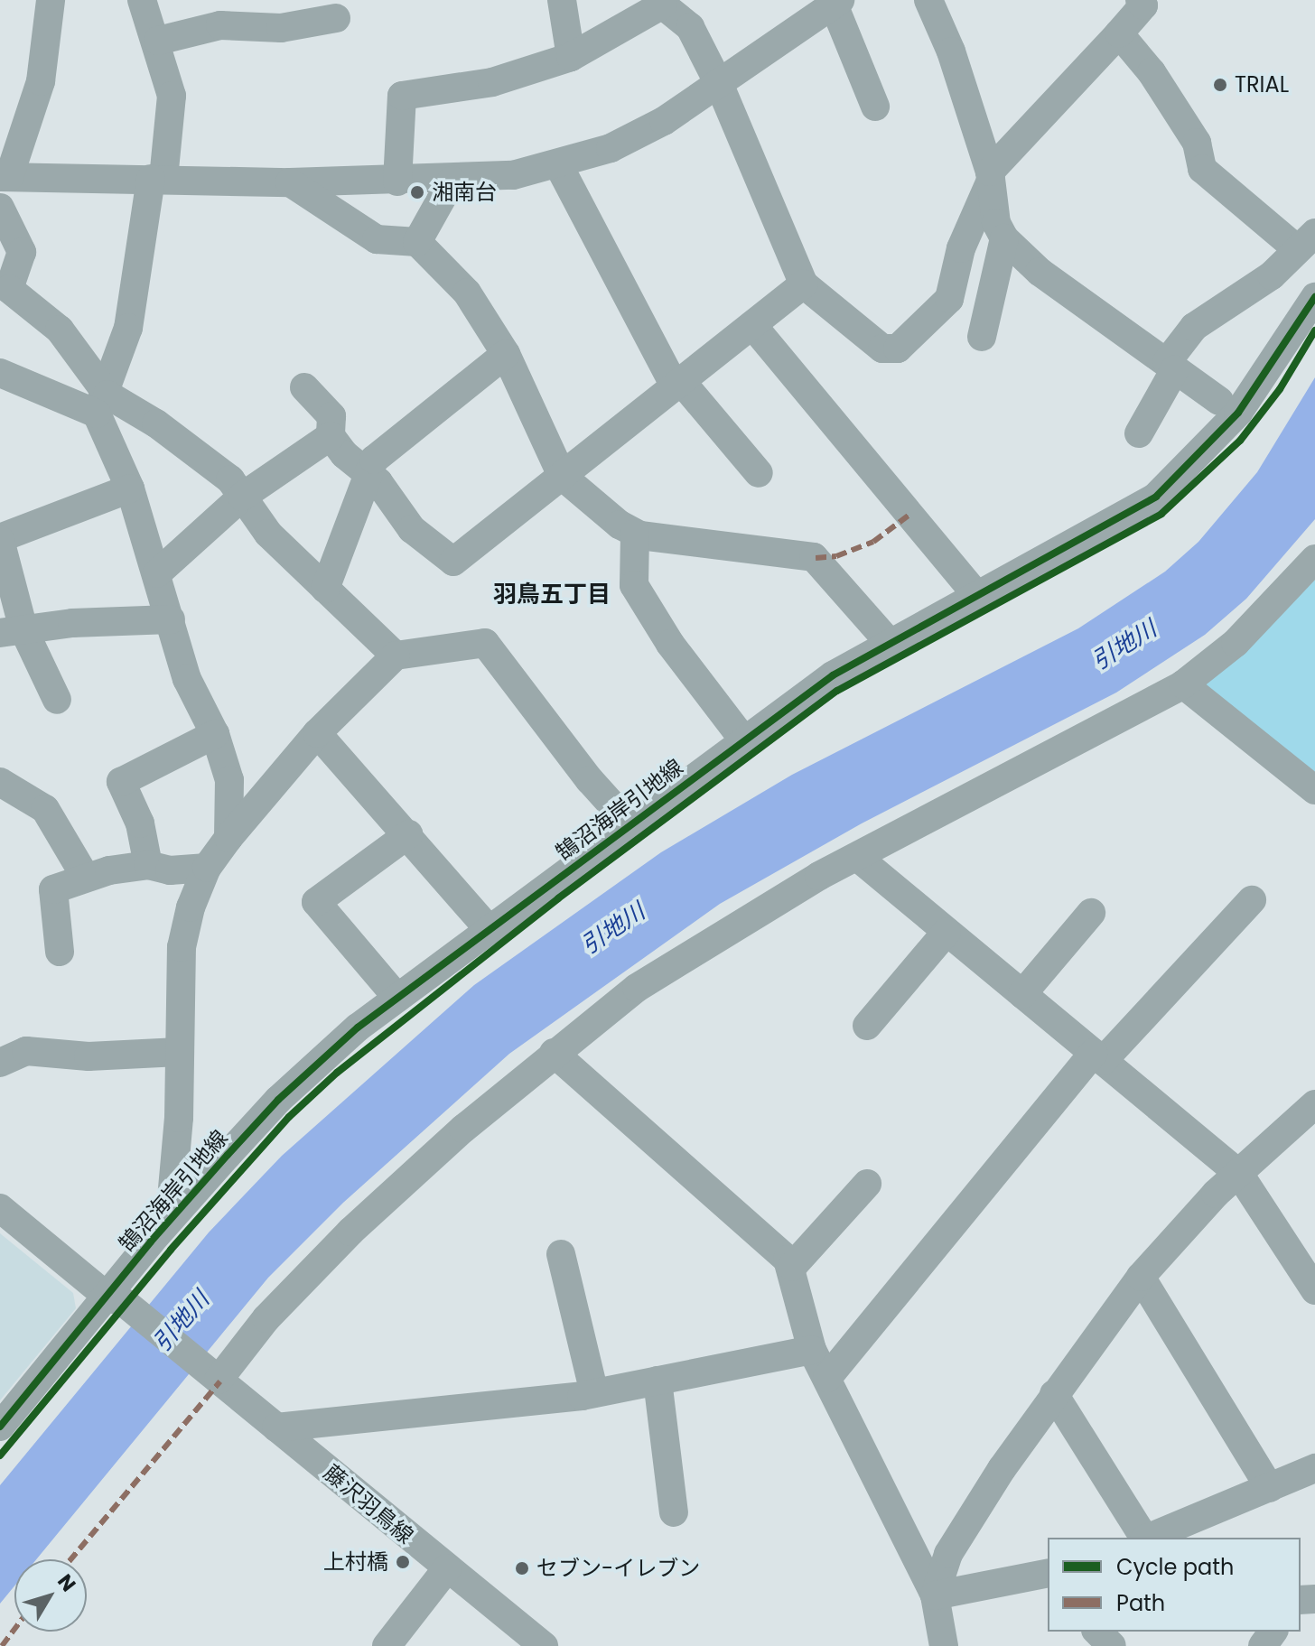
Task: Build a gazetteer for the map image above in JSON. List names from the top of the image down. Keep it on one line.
{"streets":{"street":["鵠沼海岸引地線","藤沢羽鳥線"]},"crossings":[["鵠沼海岸引地線","藤沢羽鳥線"]],"districts":["羽鳥五丁目"],"water":["引地川"],"places":["TRIAL","湘南台","上村橋","セブン-イレブン"],"legend":["Cycle path","Path"],"north":"top right"}
